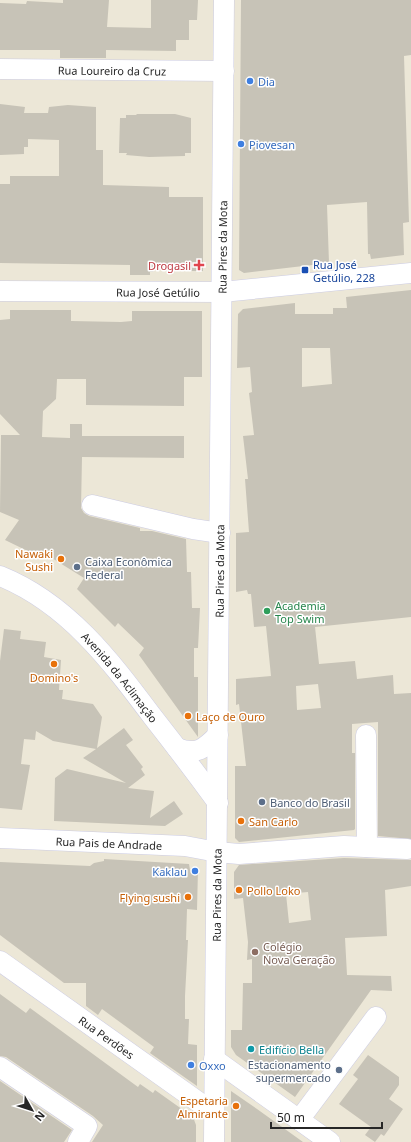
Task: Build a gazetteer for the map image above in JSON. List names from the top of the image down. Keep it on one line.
{"streets":{"street":["Rua Loureiro da Cruz","Rua Pires da Mota","Rua José Getúlio","Avenida da Aclimação","Rua Pais de Andrade","Rua Perdões"]},"crossings":[["Rua Loureiro da Cruz","Rua Pires da Mota"],["Rua Pires da Mota","Rua José Getúlio"],["Rua Pires da Mota","Avenida da Aclimação"],["Rua Pires da Mota","Rua Pais de Andrade"],["Rua Pires da Mota","Rua Perdões"]],"places":{"other":["Dia","Piovesan","Nawaki Sushi","Caixa Econômica Federal","Academia Top Swim","Domino's","Laço de Ouro","Banco do Brasil","San Carlo","Kaklau","Pollo Loko","Flying sushi","Colégio Nova Geração","Edifício Bella","Oxxo","Estacionamento supermercado","Espetaria Almirante"],"health":["Drogasil"],"transit":["Rua José Getúlio, 228"]},"scale_bar":"50 m","north":"bottom right"}
